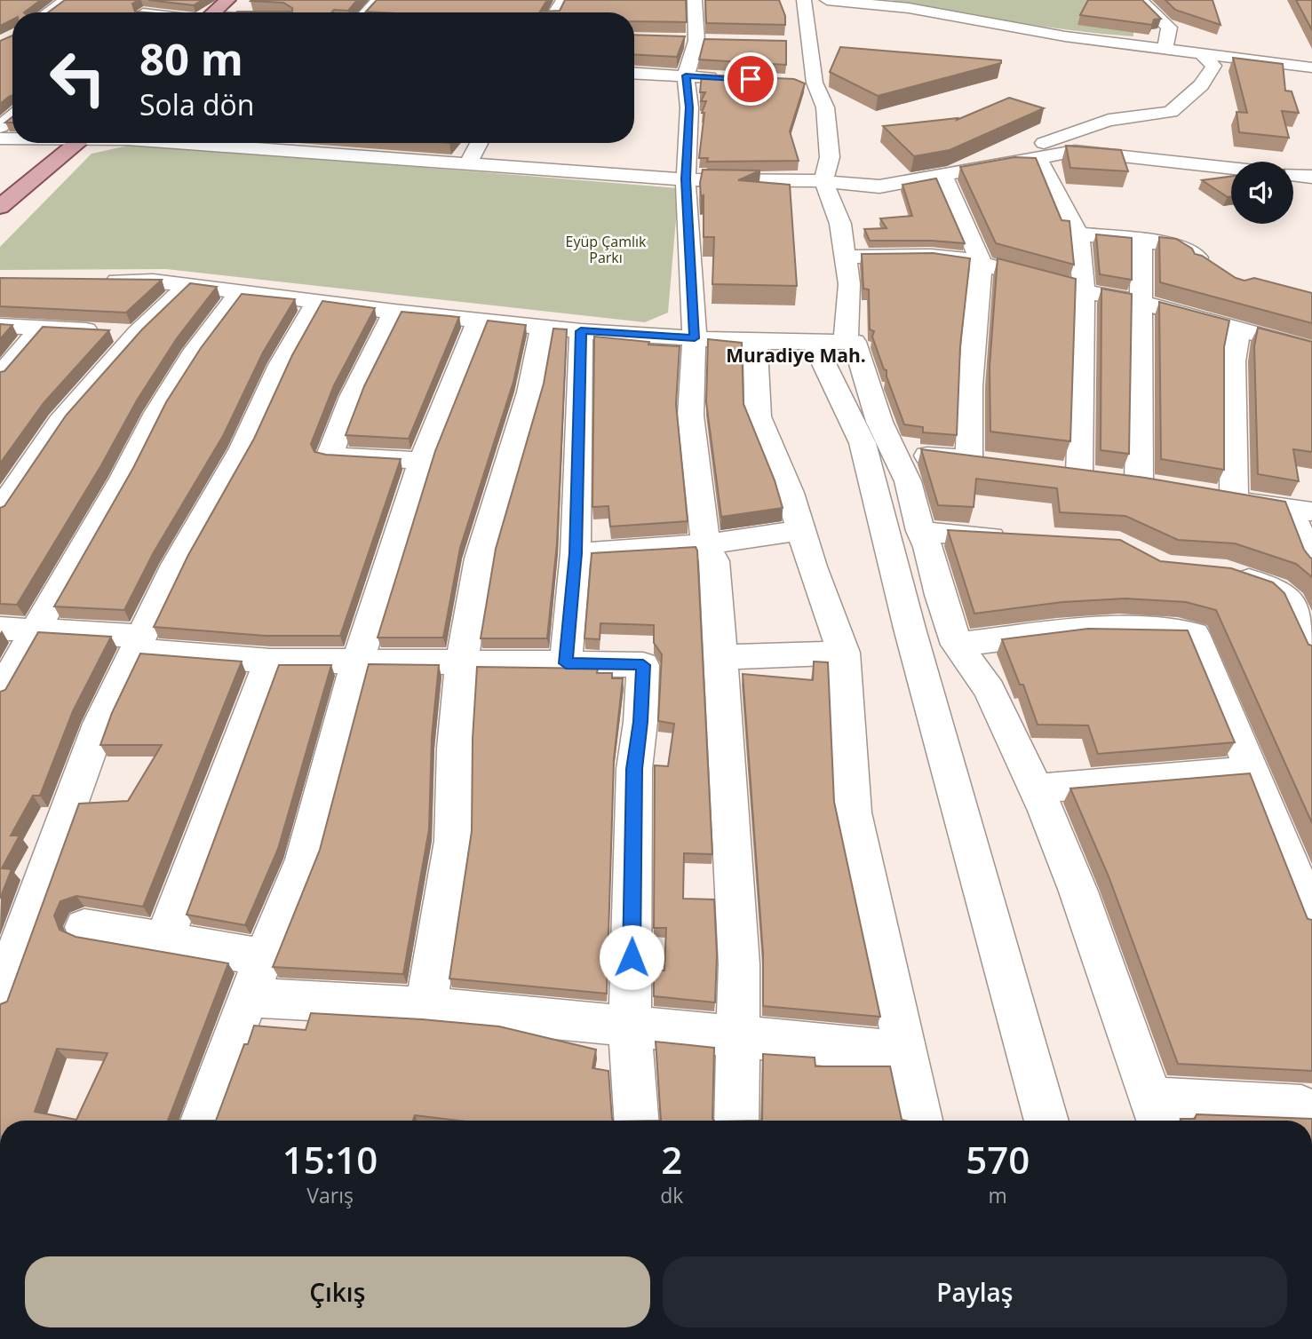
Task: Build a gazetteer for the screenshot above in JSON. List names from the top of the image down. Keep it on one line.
{"districts":["Muradiye Mah."],"parks":["Eyüp Çamlık Parkı"],"page":{"turn":["80 m","Sola dön"],"eta":["15:10","Varış","2","dk","570","m"],"buttons":["Çıkış","Paylaş"]}}
